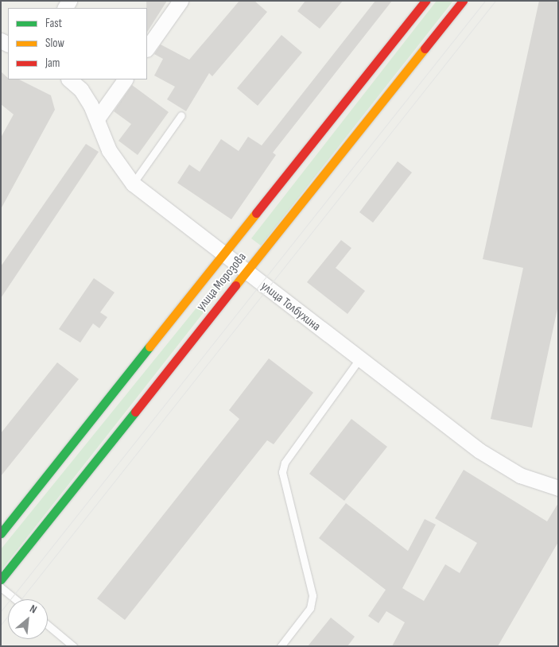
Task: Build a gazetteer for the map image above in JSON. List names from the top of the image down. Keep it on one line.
{"streets":{"main road":["улица Морозова"],"street":["улица Толбухина"]},"crossings":[["улица Морозова","улица Толбухина"]],"legend":["Fast","Slow","Jam"],"north":"top right"}
